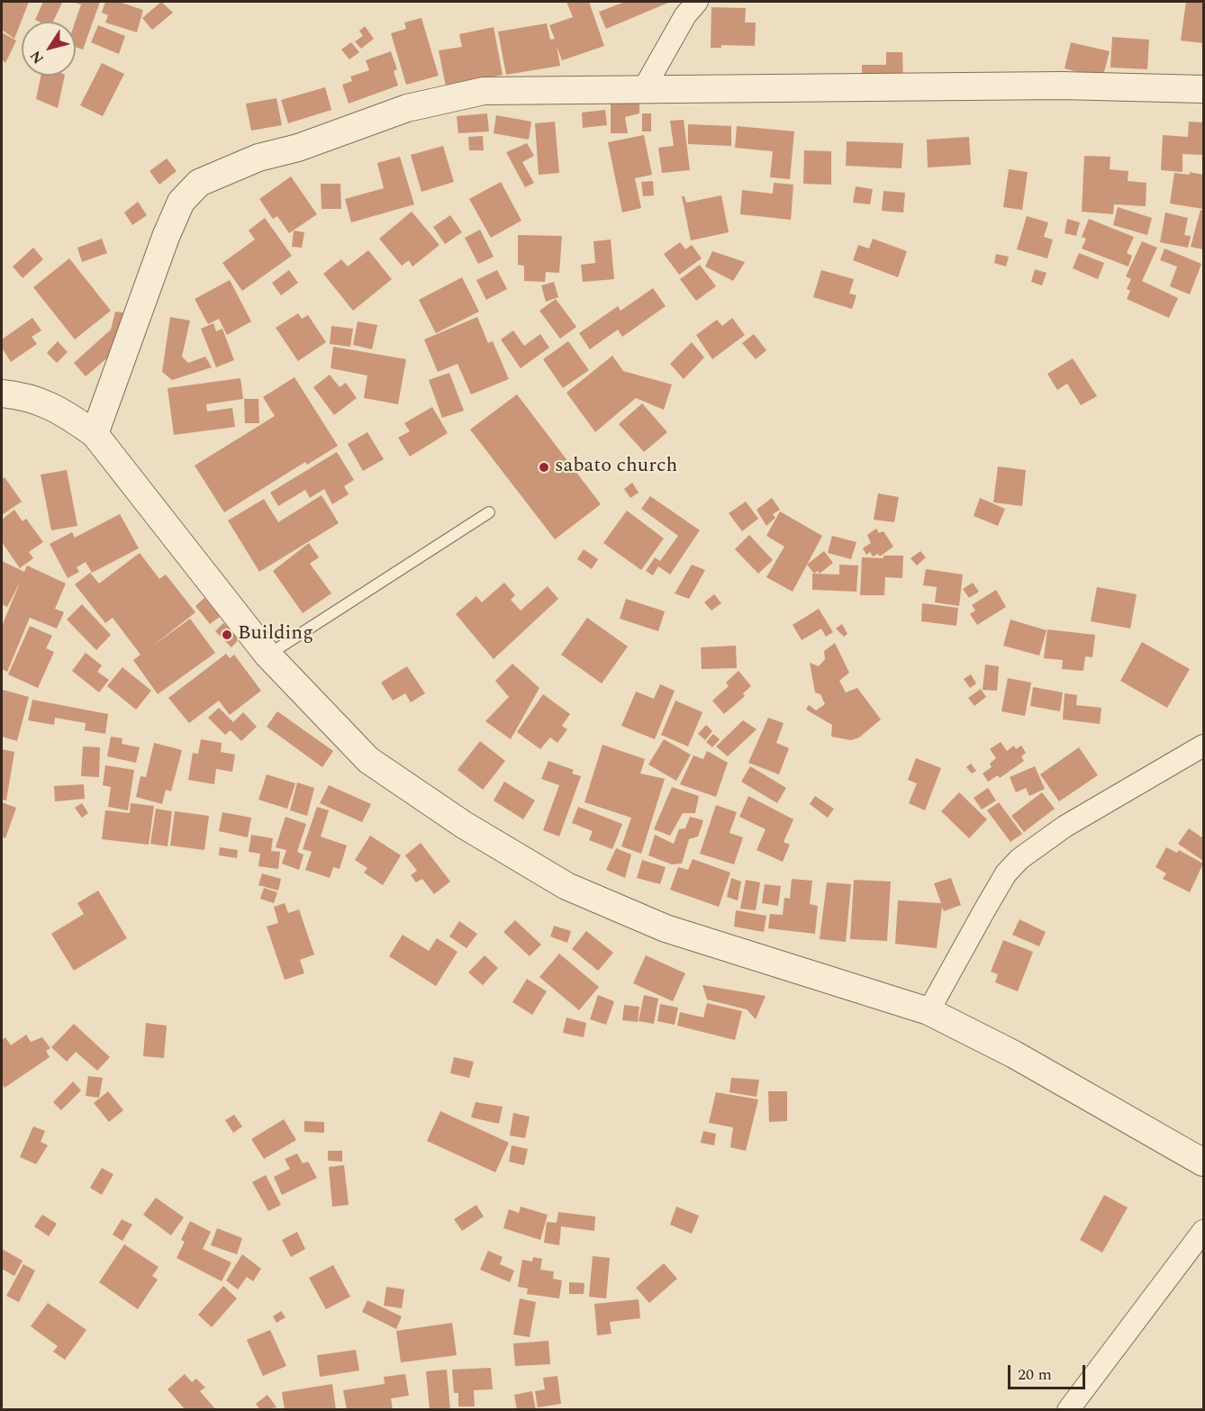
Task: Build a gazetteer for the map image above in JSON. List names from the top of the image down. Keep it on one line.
{"places":["sabato church","Building"],"scale_bar":"20 m","north":"bottom left"}
